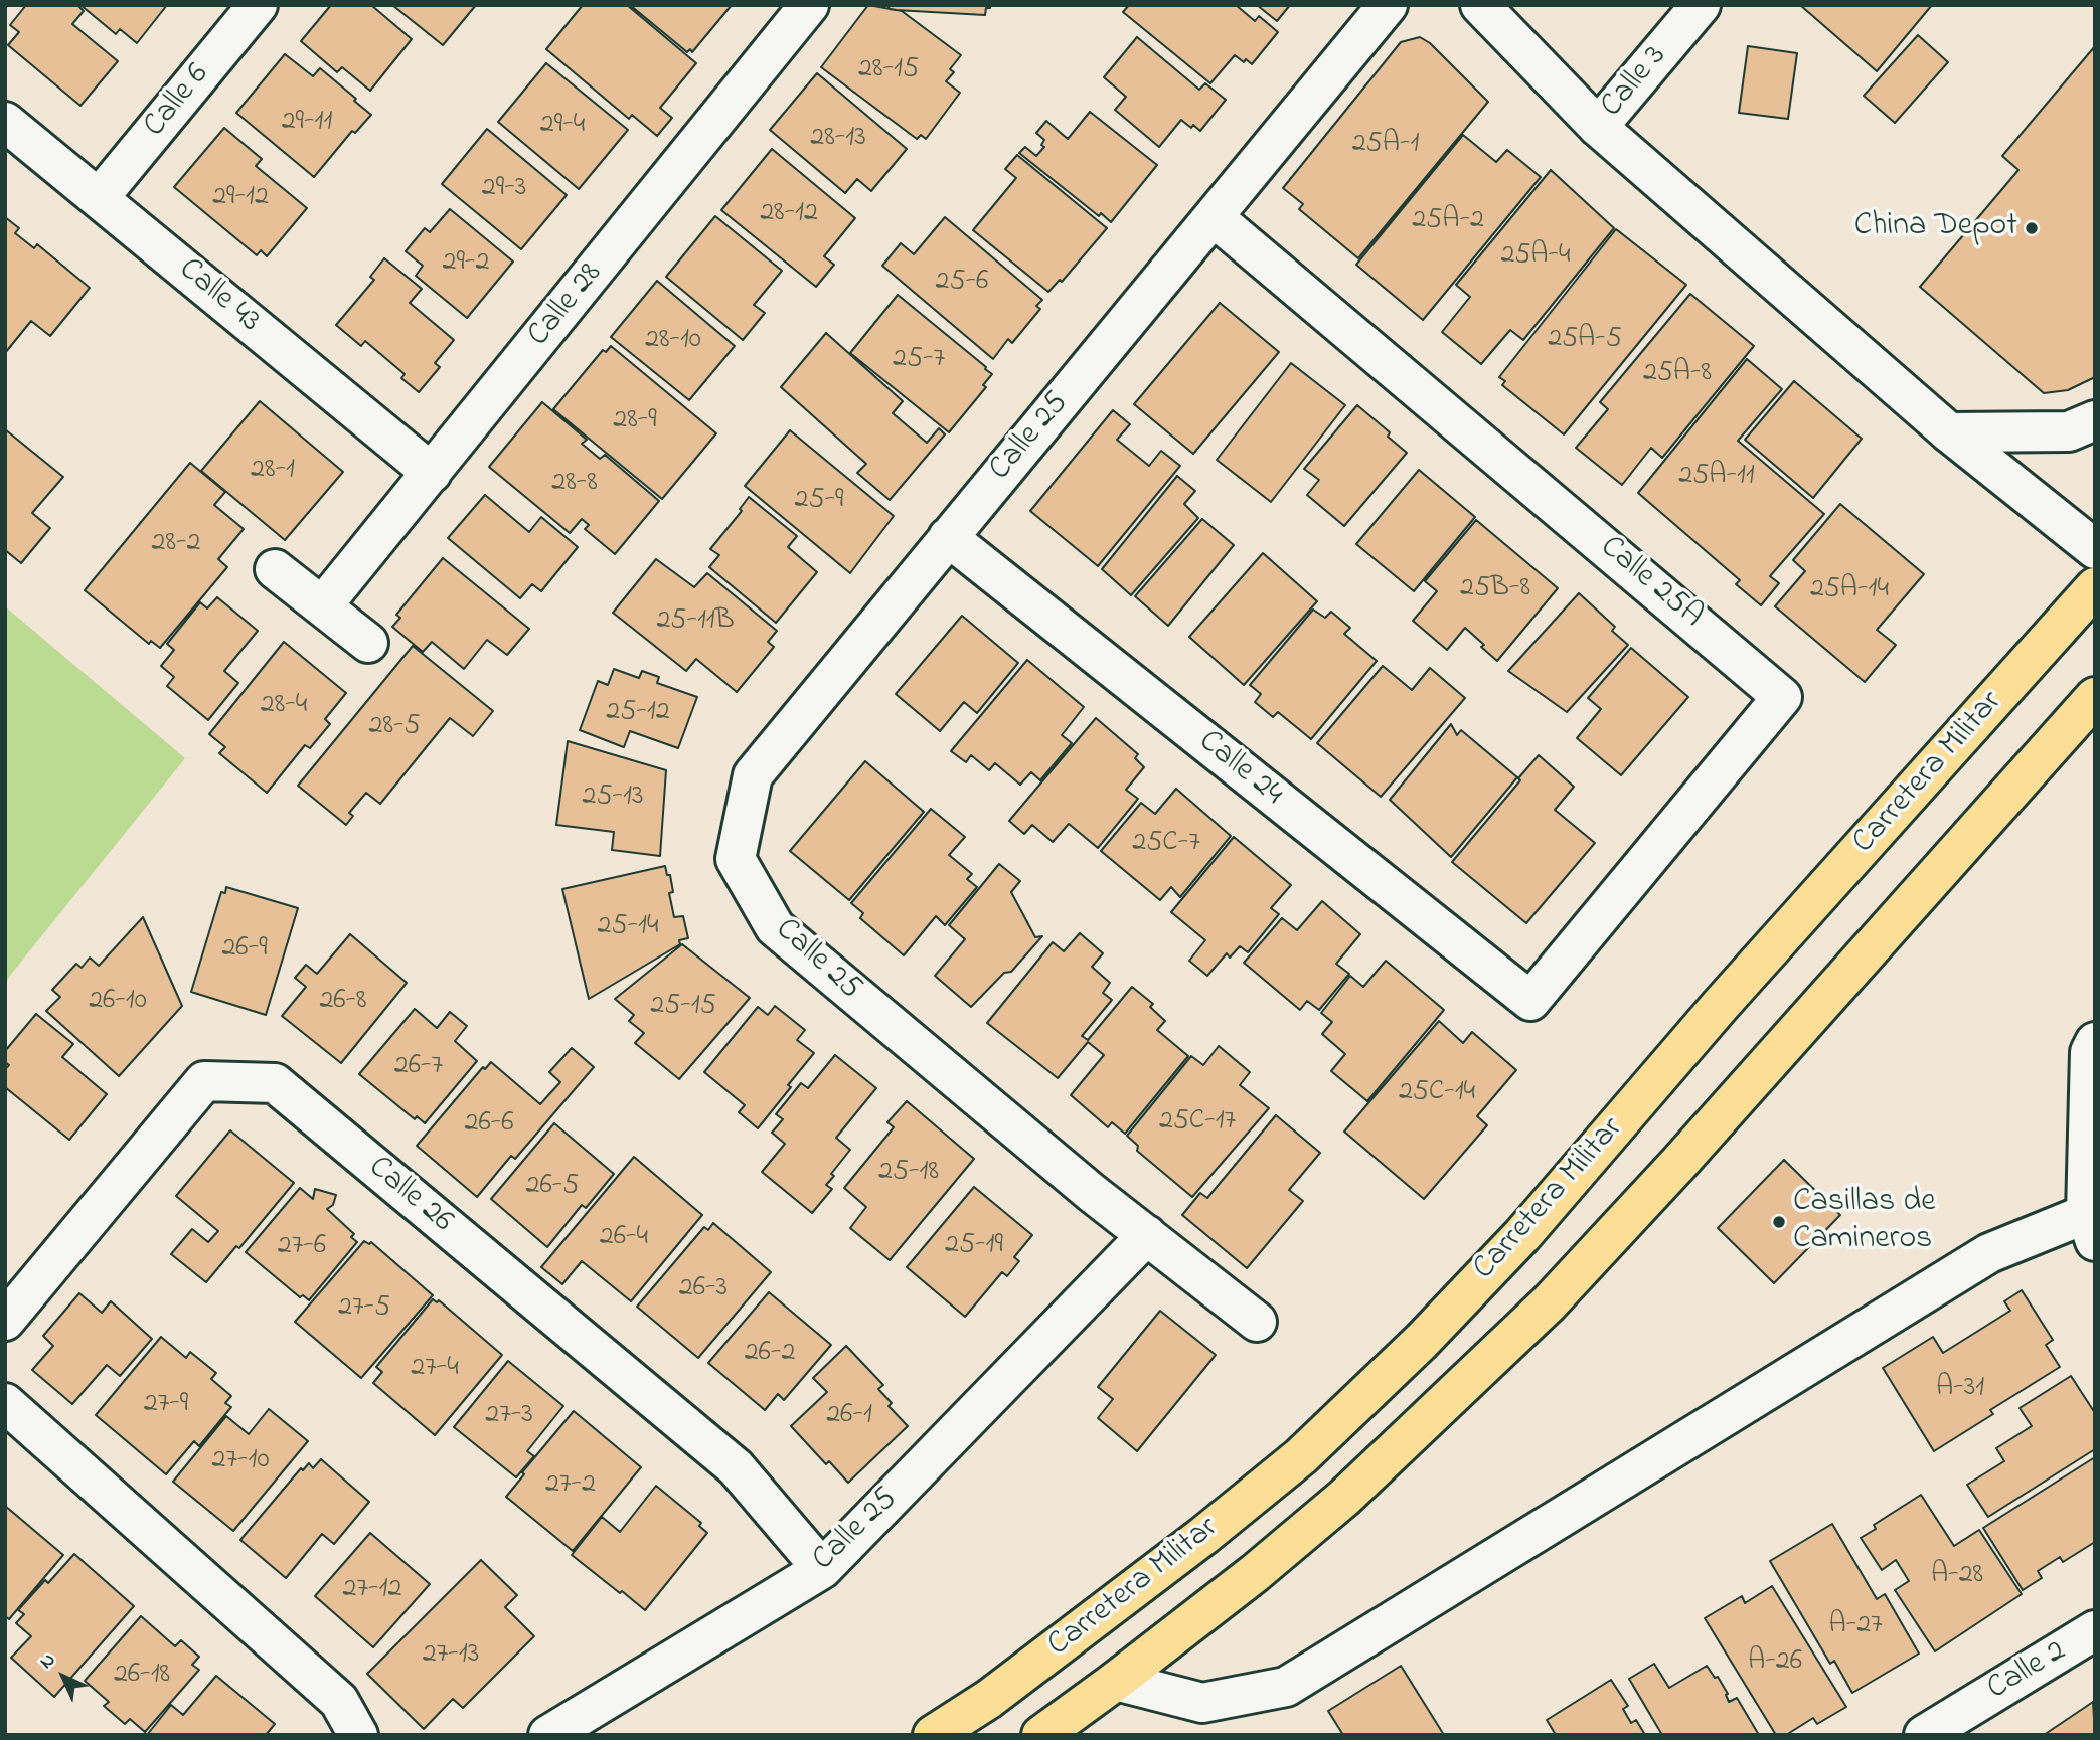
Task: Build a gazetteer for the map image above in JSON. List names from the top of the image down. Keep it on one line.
{"streets":{"main road":["Carretera Militar"],"street":["Calle 3","Calle 6","Calle 43","Calle 28","Calle 25","Calle 25A","Calle 24","Calle 26","Calle 2"]},"crossings":[["Calle 6","Calle 43"],["Calle 43","Calle 28"],["Calle 25","Calle 25A"],["Calle 25","Calle 24"],["Calle 25","Calle 26"],["Calle 25A","Calle 24"]],"places":["China Depot","Casillas de Camineros"],"house_numbers":["28-15","29-11","29-4","28-13","25A-1","29-3","29-12","28-12","25A-2","25A-4","29-2","25-6","25A-5","28-10","25-7","25A-8","28-9","28-1","25A-11","28-8","25-9","28-2","25B-8","25A-14","25-11B","28-4","25-12","28-5","25-13","25C-7","25-14","26-9","26-10","26-8","25-15","26-7","25C-14","25C-17","26-6","25-18","26-5","26-4","25-19","27-6","26-3","27-5","26-2","27-4","A-31","27-9","27-3","26-1","27-10","27-2","A-28","27-12","A-27","27-13","A-26","26-18"],"north":"top left"}
